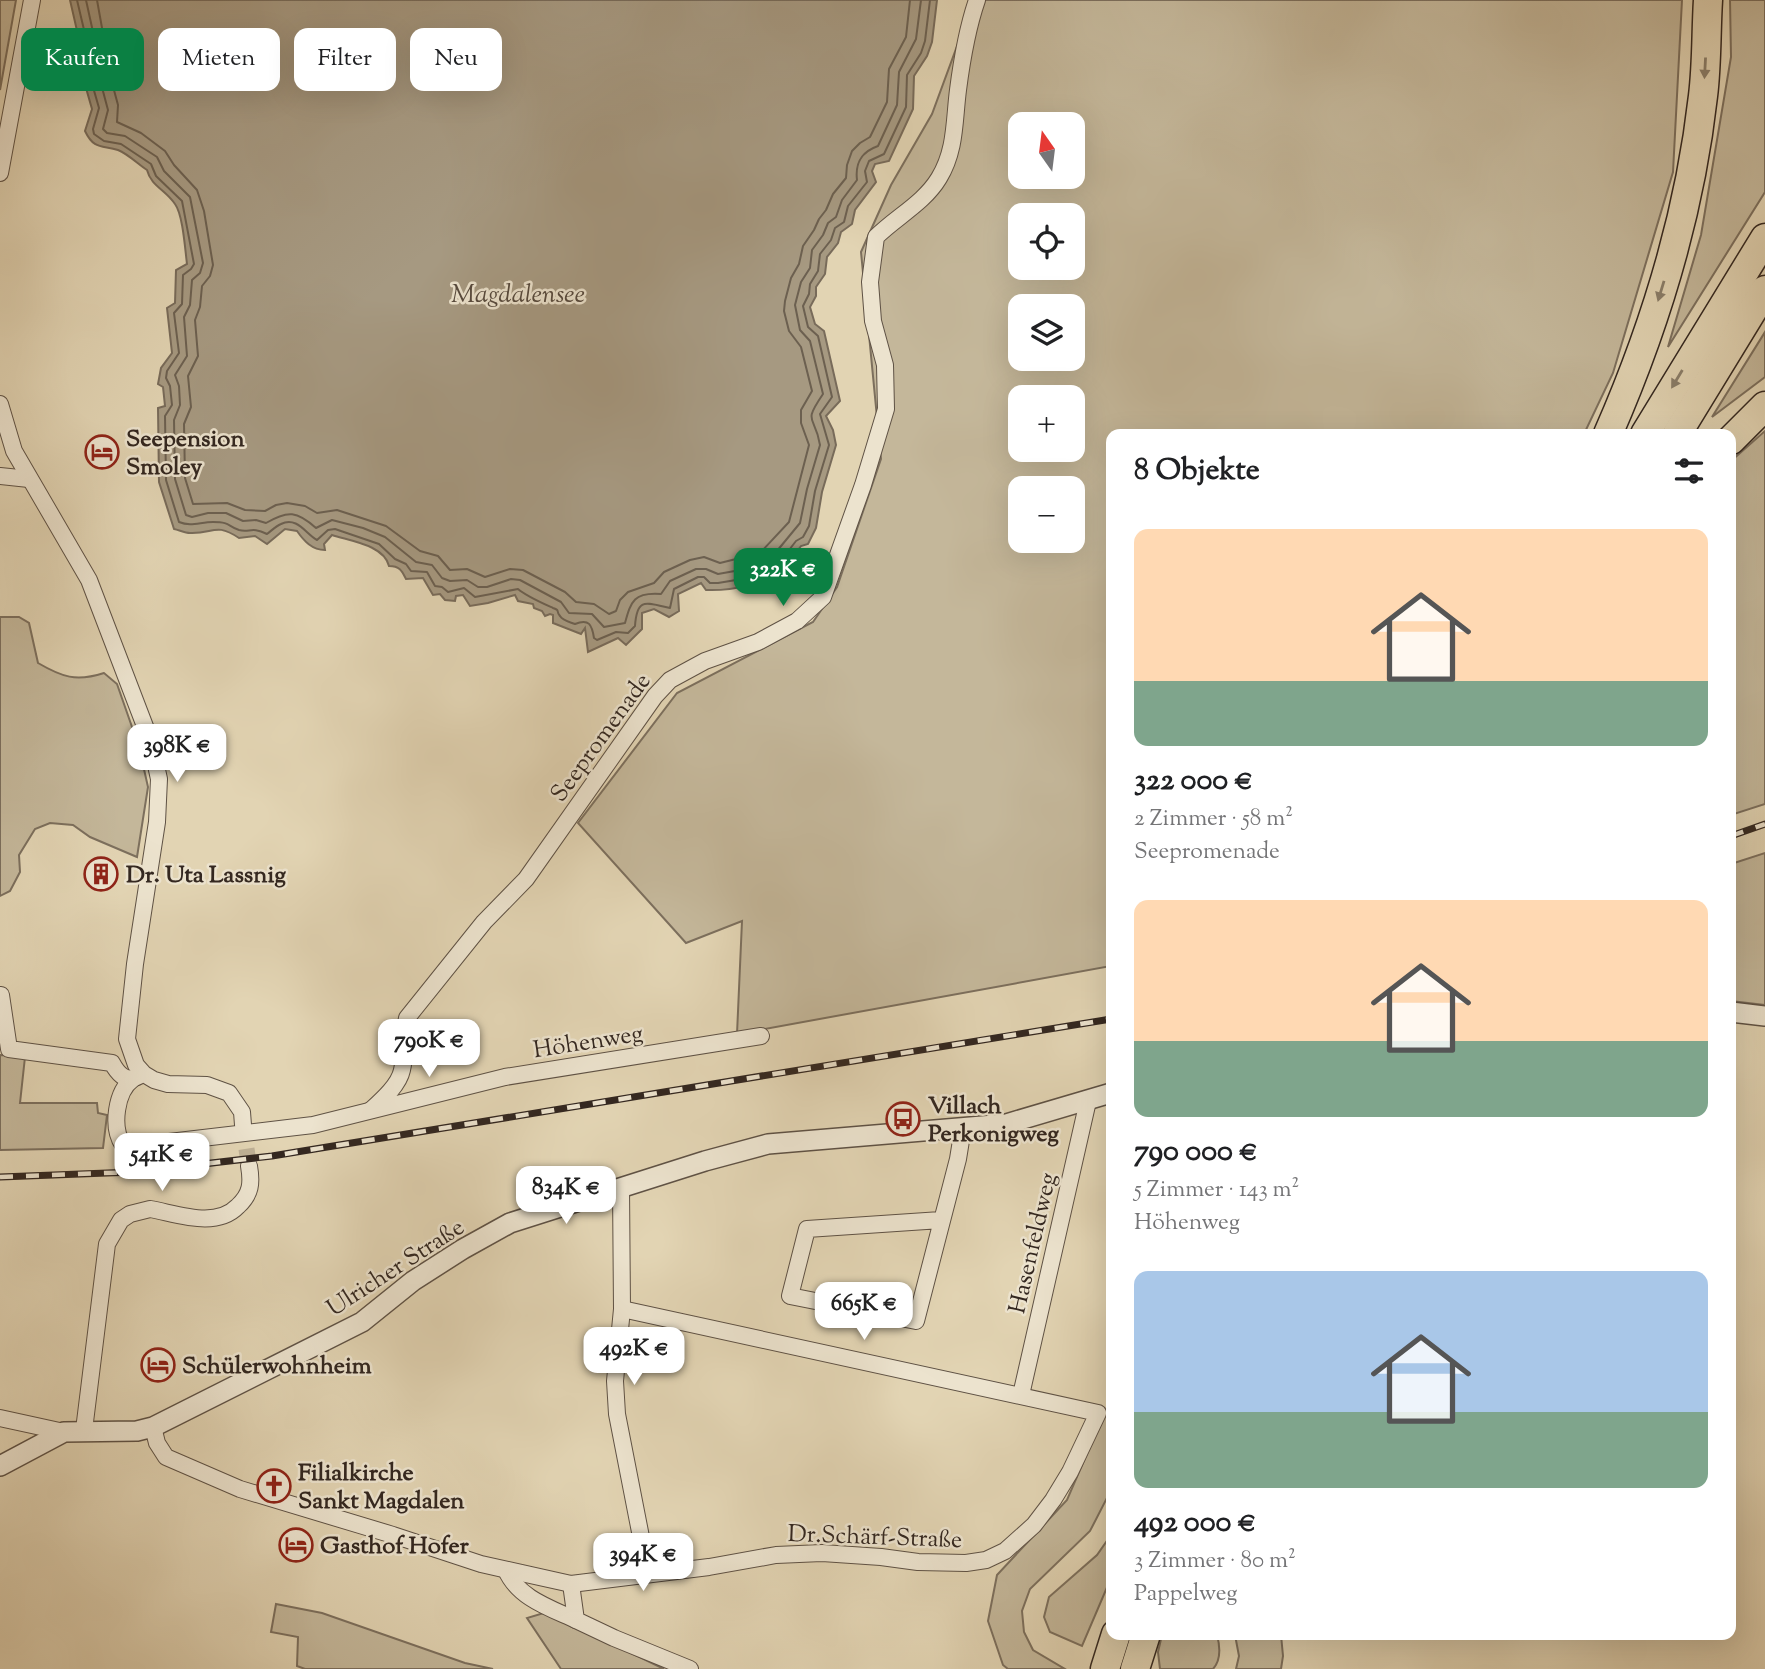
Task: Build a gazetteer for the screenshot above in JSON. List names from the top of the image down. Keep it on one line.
{"streets":{"street":["Seepromenade","Höhenweg","Hasenfeldweg","Ulricher Straße","Dr.Schärf-Straße"]},"crossings":[["Seepromenade","Höhenweg"],["Hasenfeldweg","Ulricher Straße"],["Hasenfeldweg","Dr.Schärf-Straße"],["Ulricher Straße","Dr.Schärf-Straße"]],"water":["Magdalensee"],"places":{"hotel":["Seepension Smoley","Schülerwohnheim","Gasthof Hofer"],"building":["Dr. Uta Lassnig"],"bus stop":["Villach Perkonigweg"],"church":["Filialkirche Sankt Magdalen"]},"north":"top","page":{"chip":["Kaufen","Mieten","Filter","Neu"],"map_buttons":["+","−"],"heading":"8 Objekte","list":[{"name":"322 000 €","note":"2 Zimmer · 58 m² · Seepromenade"},{"name":"790 000 €","note":"5 Zimmer · 143 m² · Höhenweg"},{"name":"492 000 €","note":"3 Zimmer · 80 m² · Pappelweg"}],"price":["322K €","398K €","790K €","541K €","834K €","665K €","492K €","394K €"]}}
